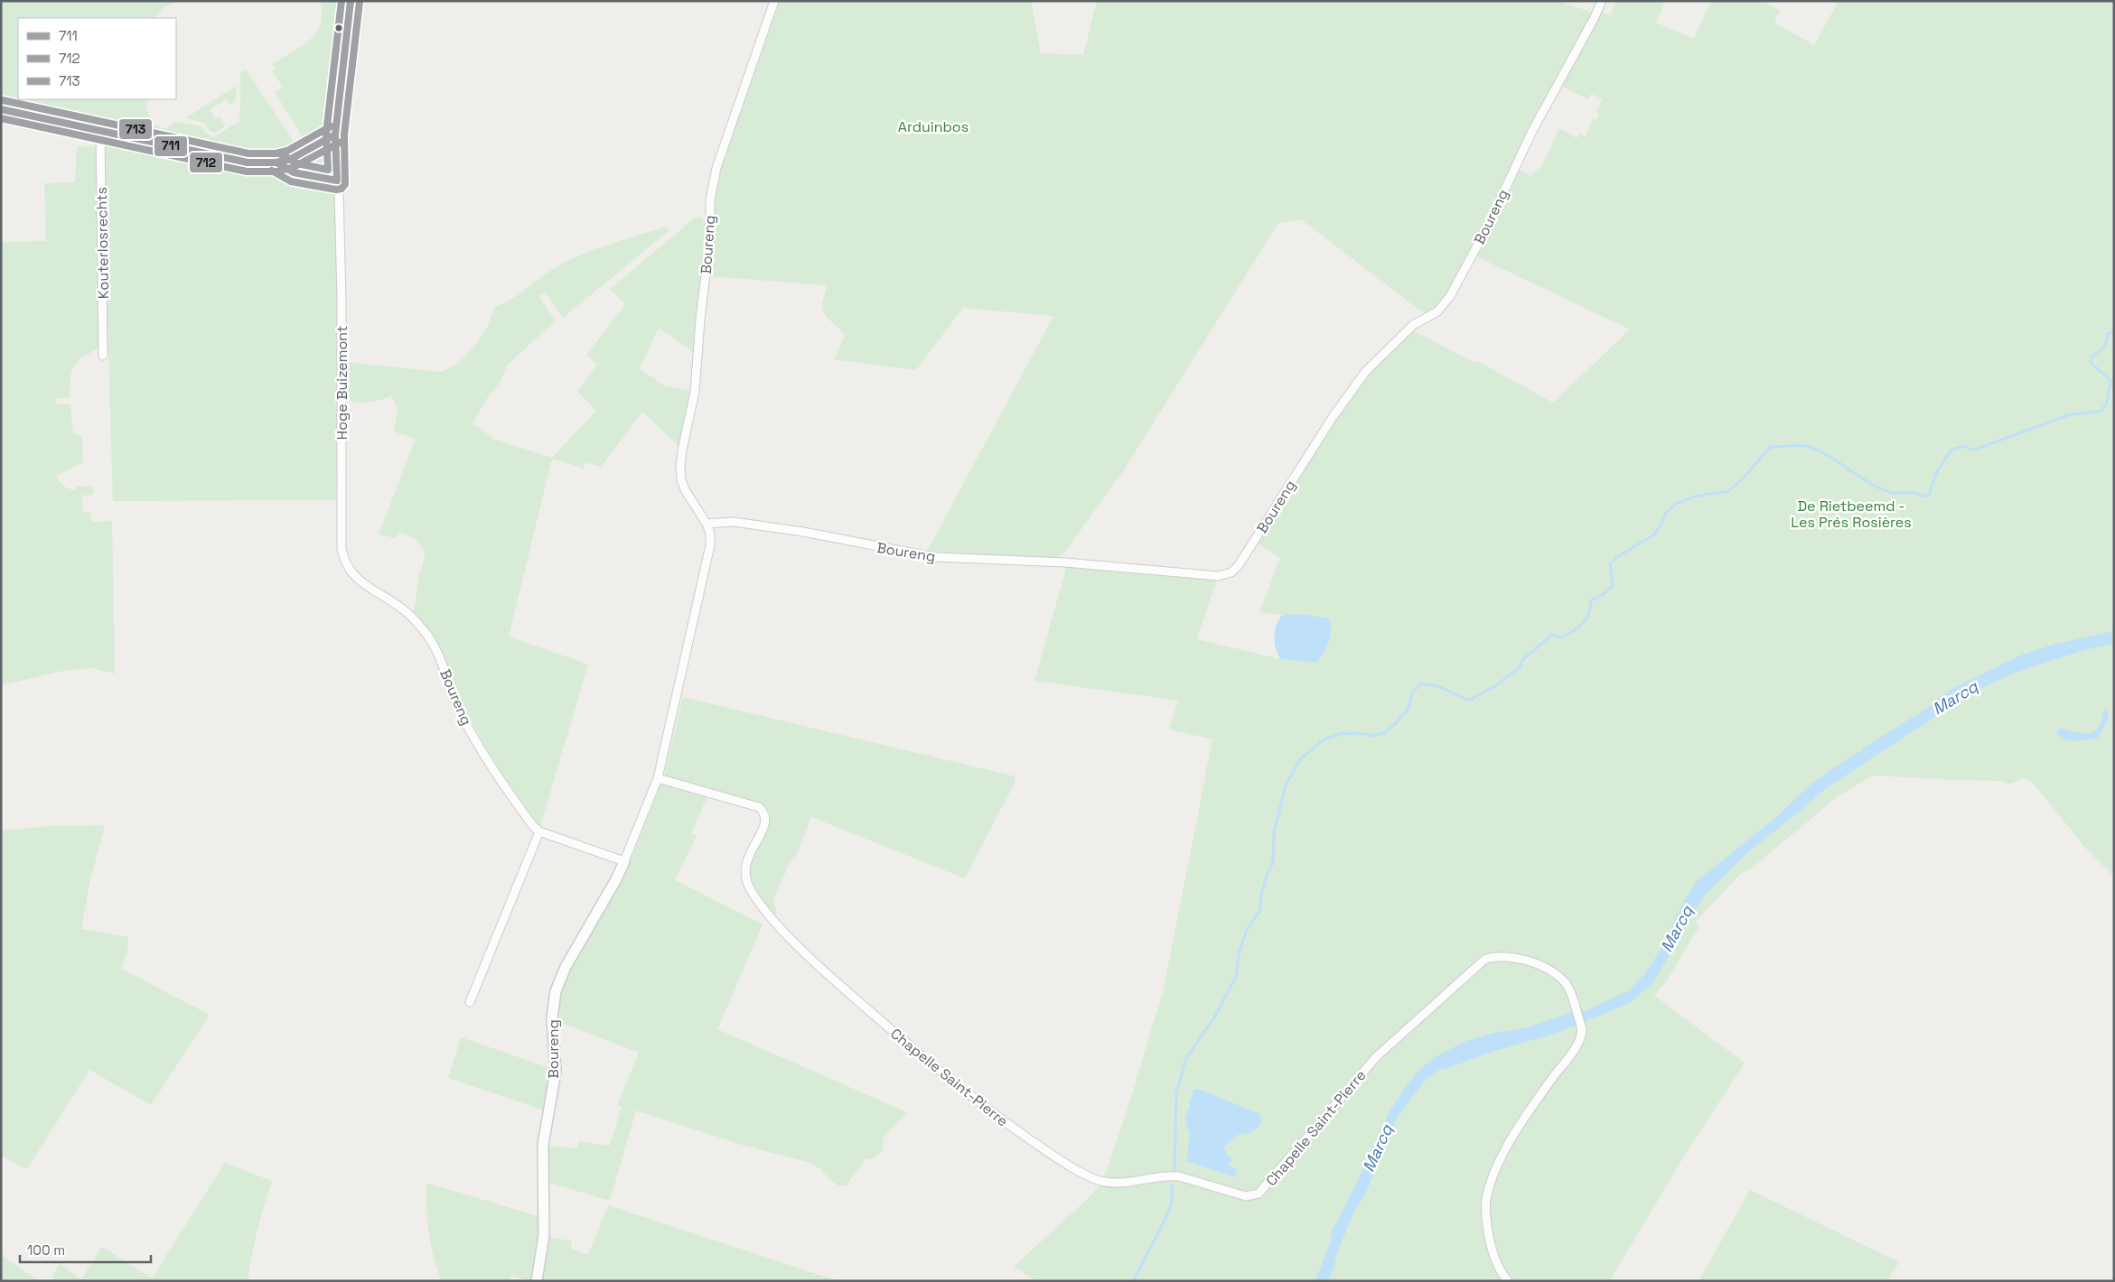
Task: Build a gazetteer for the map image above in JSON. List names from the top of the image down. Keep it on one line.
{"streets":{"street":["Boureng","Kouterlosrechts","Hoge Buizemont","Chapelle Saint-Pierre"]},"crossings":[["Boureng","Hoge Buizemont"],["Boureng","Chapelle Saint-Pierre"]],"water":["Marcq"],"parks":["Arduinbos","De Rietbeemd - Les Prés Rosières"],"lines":["transit line 711","transit line 713","transit line 712"],"legend":["711","712","713"],"scale_bar":"100 m"}
